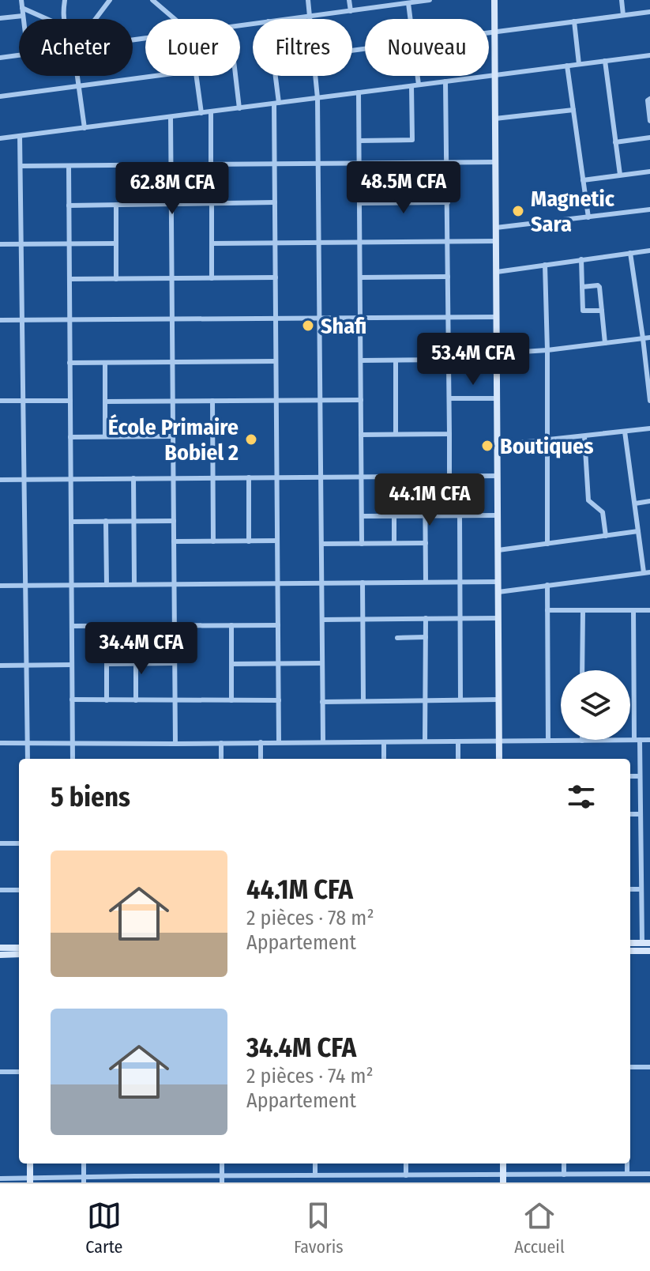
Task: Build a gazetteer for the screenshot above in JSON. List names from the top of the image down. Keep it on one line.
{"places":["Magnetic Sara","Shafi","École Primaire Bobiel 2","Boutiques"],"page":{"chip":["Acheter","Louer","Filtres","Nouveau"],"price":["48.5M CFA","62.8M CFA","53.4M CFA","44.1M CFA","34.4M CFA"],"heading":"5 biens","list":[{"name":"44.1M CFA","note":"2 pièces · 78 m² · Appartement"},{"name":"34.4M CFA","note":"2 pièces · 74 m² · Appartement"}],"tabs":["Carte","Favoris","Accueil"]}}
